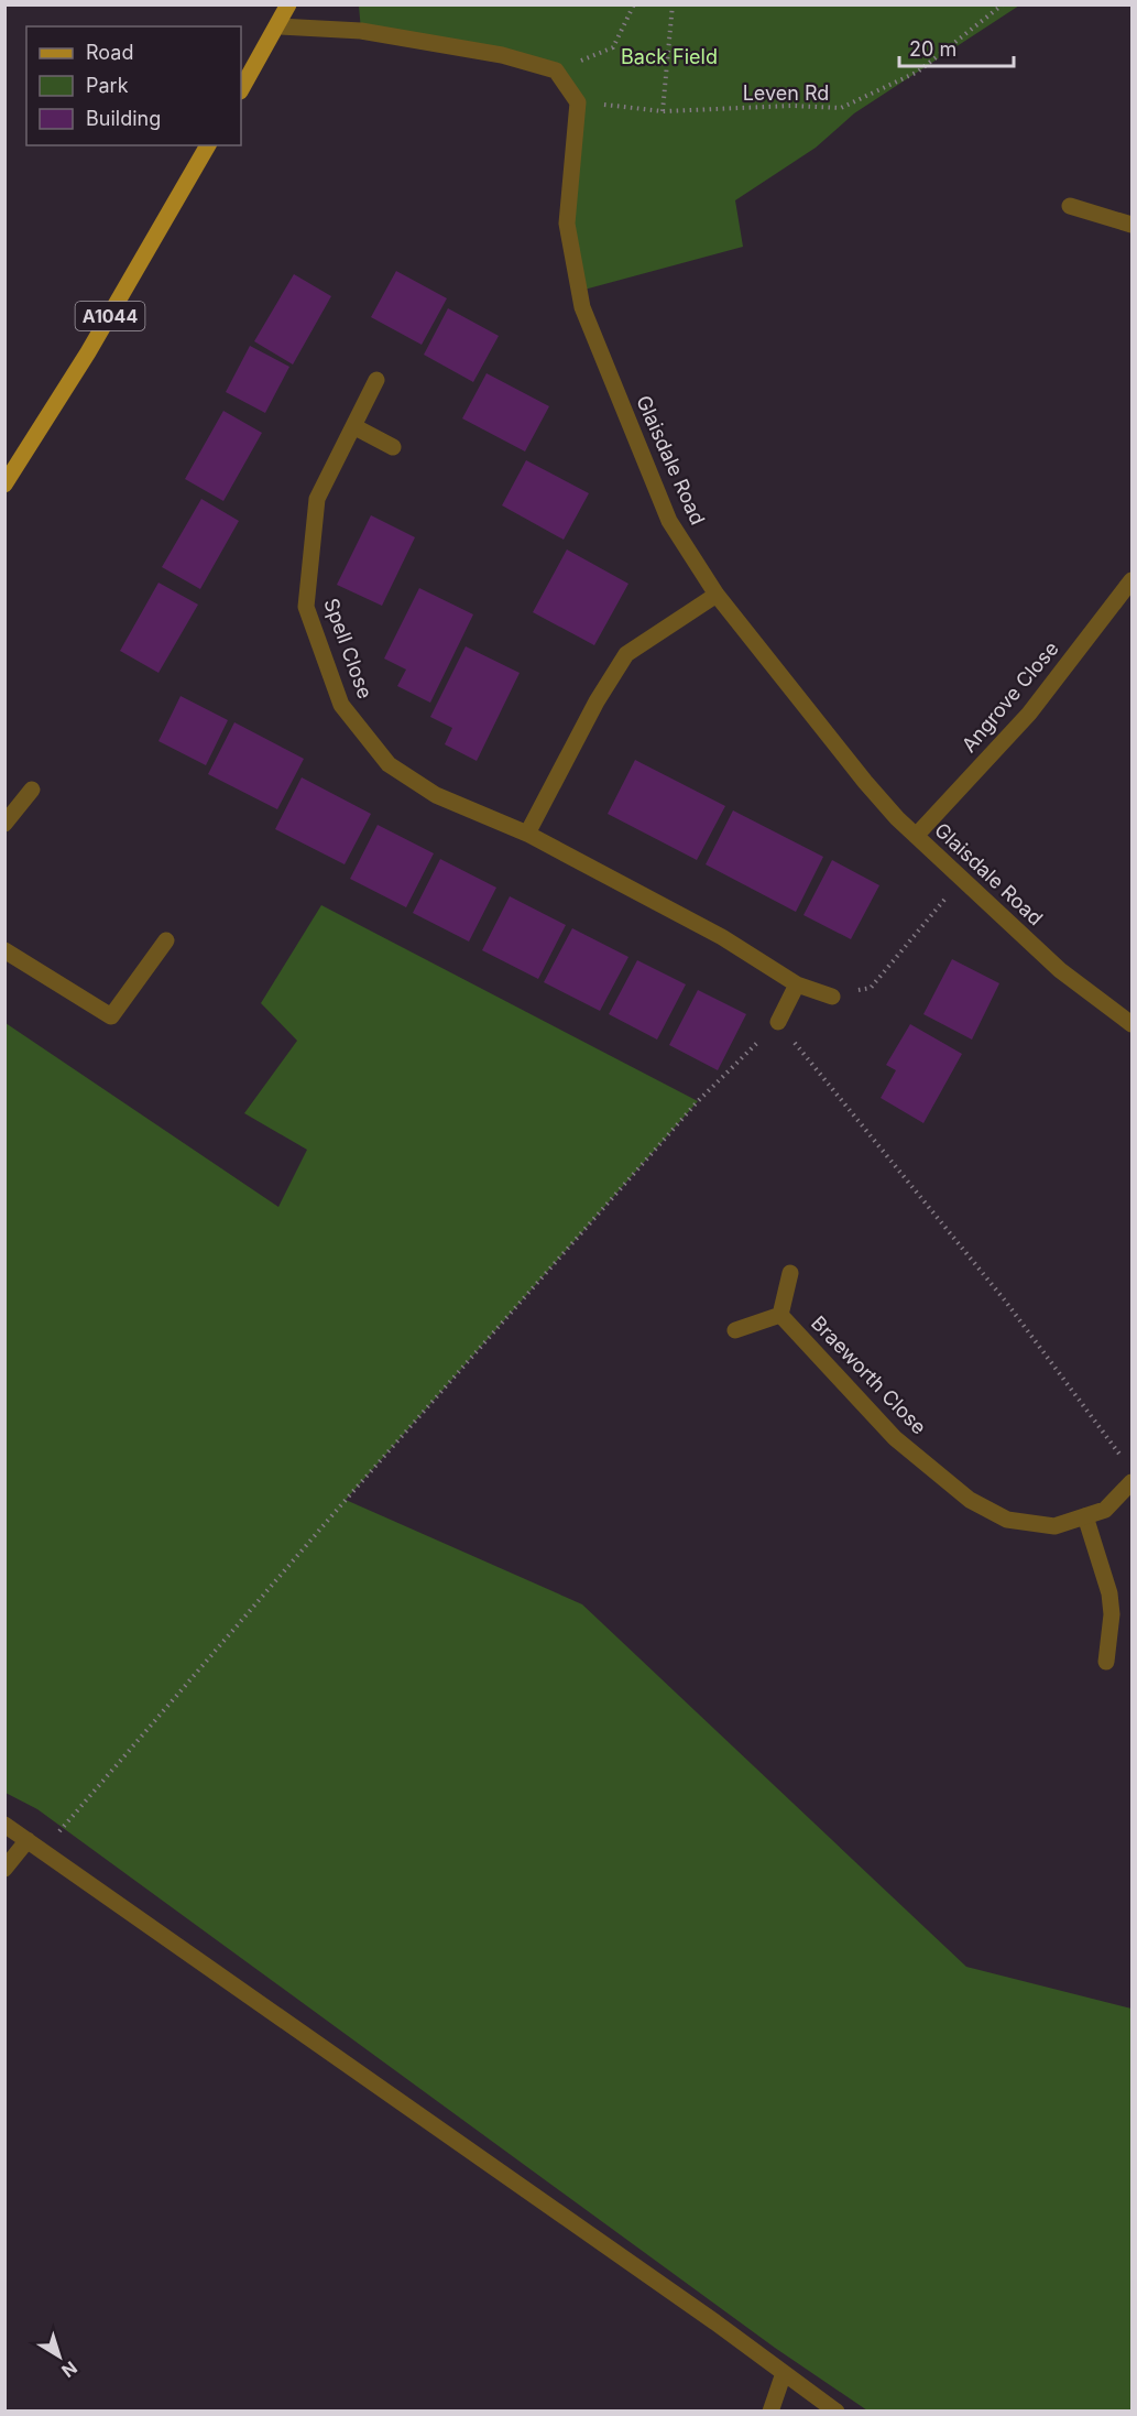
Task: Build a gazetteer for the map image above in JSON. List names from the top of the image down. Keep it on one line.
{"streets":{"main road":["A1044"],"street":["Glaisdale Road","Spell Close","Angrove Close","Braeworth Close"],"path":["Leven Rd"]},"crossings":[["Leven Rd","Glaisdale Road"],["Glaisdale Road","Angrove Close"]],"parks":["Back Field"],"legend":["Road","Park","Building"],"scale_bar":"20 m","north":"bottom right"}
